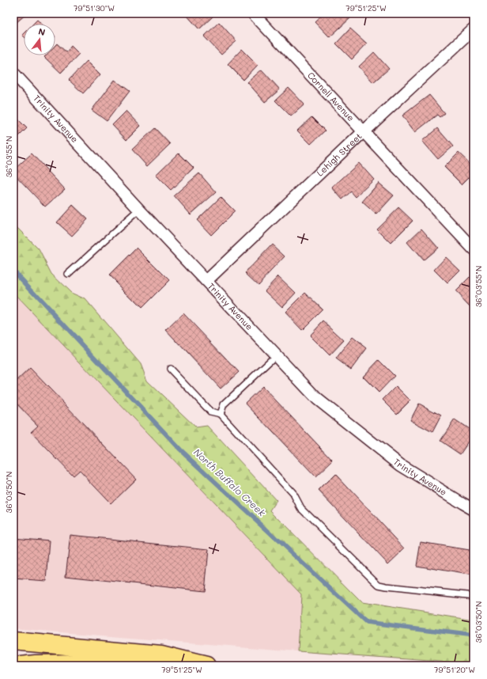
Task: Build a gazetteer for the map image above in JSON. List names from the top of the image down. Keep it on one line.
{"streets":{"street":["Cornell Avenue","Trinity Avenue","Lehigh Street"]},"crossings":[["Cornell Avenue","Lehigh Street"],["Trinity Avenue","Lehigh Street"]],"water":["North Buffalo Creek"],"north":"top","coordinates":["79°51'30\"W","79°51'25\"W","36°03'55\"N","36°03'50\"N","79°51'20\"W"]}
